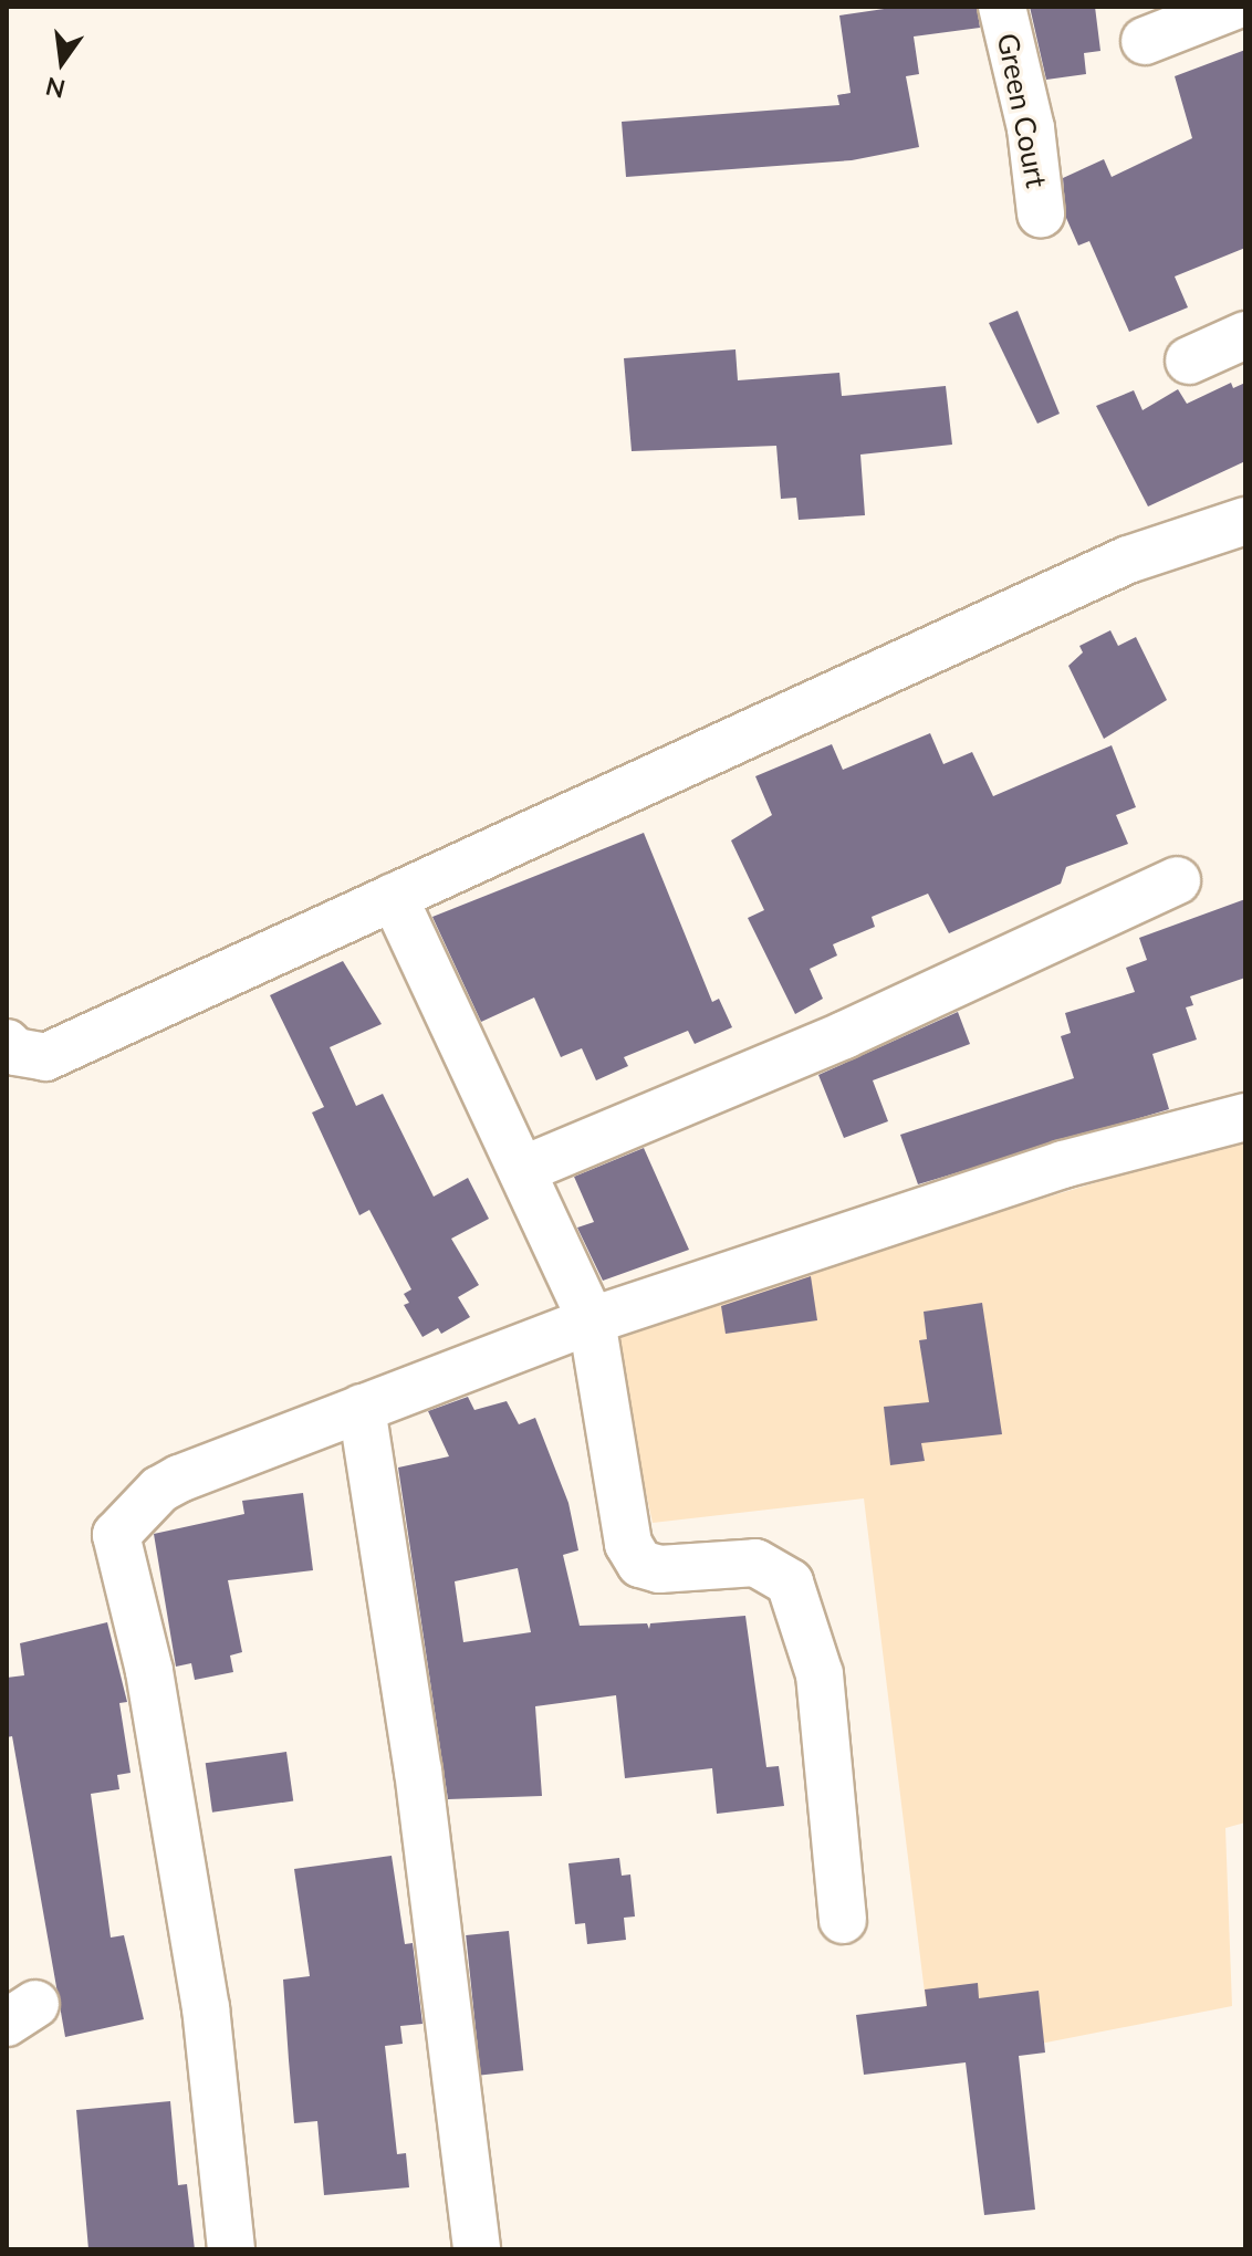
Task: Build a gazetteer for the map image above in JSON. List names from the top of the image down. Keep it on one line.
{"streets":{"street":["Green Court"]},"north":"bottom"}
